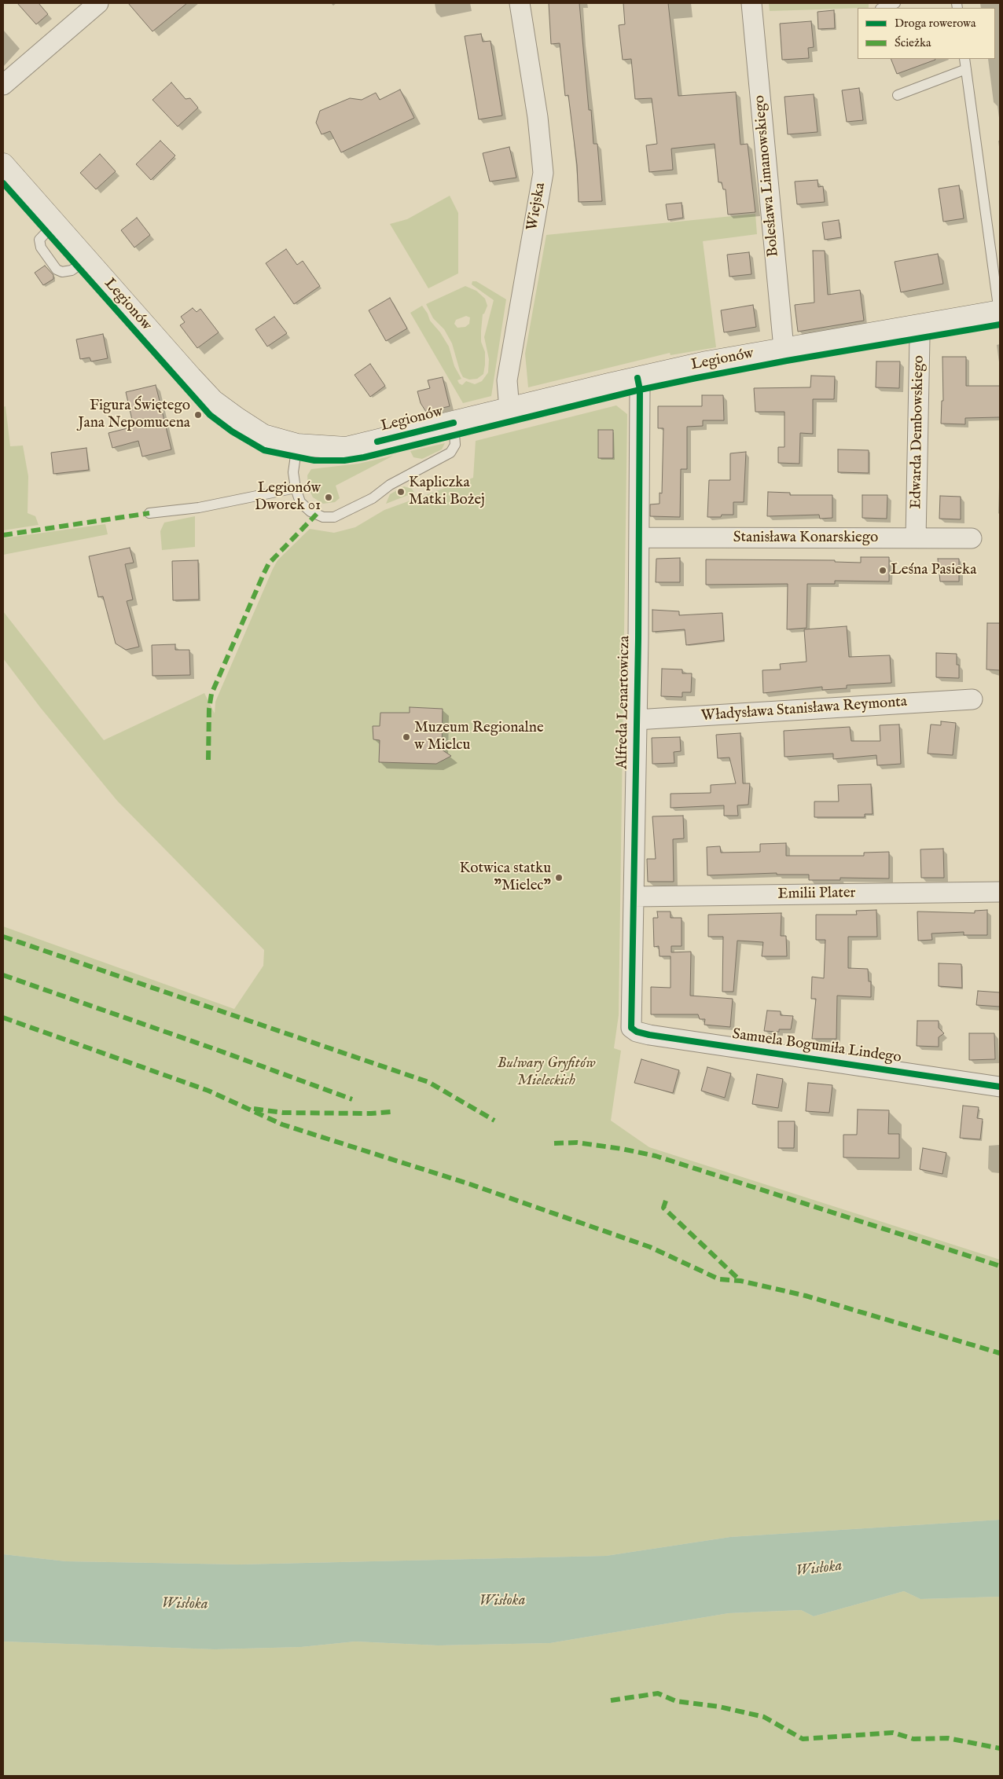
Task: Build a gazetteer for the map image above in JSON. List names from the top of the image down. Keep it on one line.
{"streets":{"street":["Bolesława Limanowskiego","Wiejska","Legionów","Edwarda Dembowskiego","Stanisława Konarskiego","Alfreda Lenartowicza","Władysława Stanisława Reymonta","Emilii Plater","Samuela Bogumiła Lindego"]},"crossings":[["Bolesława Limanowskiego","Legionów"],["Wiejska","Legionów"],["Legionów","Edwarda Dembowskiego"],["Legionów","Alfreda Lenartowicza"],["Edwarda Dembowskiego","Stanisława Konarskiego"],["Stanisława Konarskiego","Alfreda Lenartowicza"],["Alfreda Lenartowicza","Władysława Stanisława Reymonta"],["Alfreda Lenartowicza","Emilii Plater"],["Alfreda Lenartowicza","Samuela Bogumiła Lindego"]],"water":["Wisłoka"],"parks":["Bulwary Gryfitów Mieleckich"],"places":["Figura Świętego Jana Nepomucena","Kapliczka Matki Bożej","Legionów Dworek 01","Leśna Pasieka","Muzeum Regionalne w Mielcu","Kotwica statku \"Mielec\""],"legend":["Droga rowerowa","Ścieżka"]}
